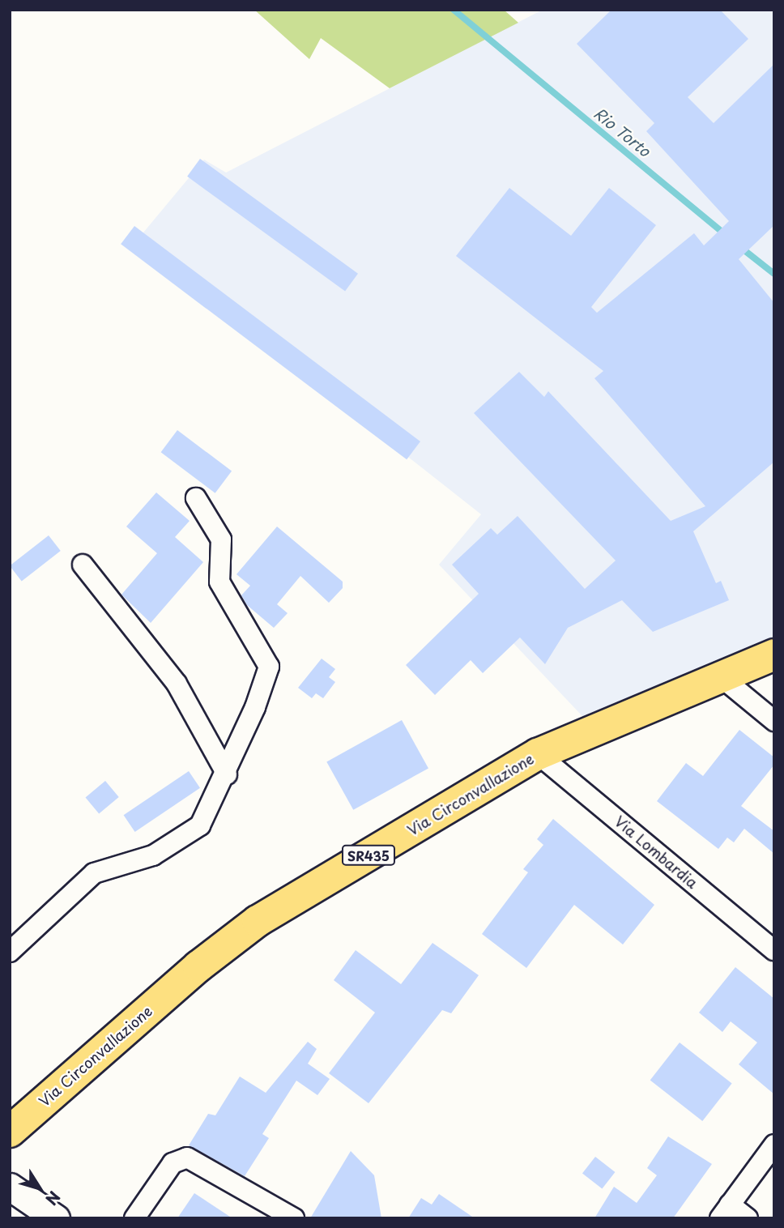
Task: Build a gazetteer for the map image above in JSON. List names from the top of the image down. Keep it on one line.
{"streets":{"main road":["Via Circonvallazione","SR435"],"street":["Via Lombardia"]},"crossings":[["Via Circonvallazione","Via Lombardia"]],"water":["Rio Torto"],"north":"bottom right"}
